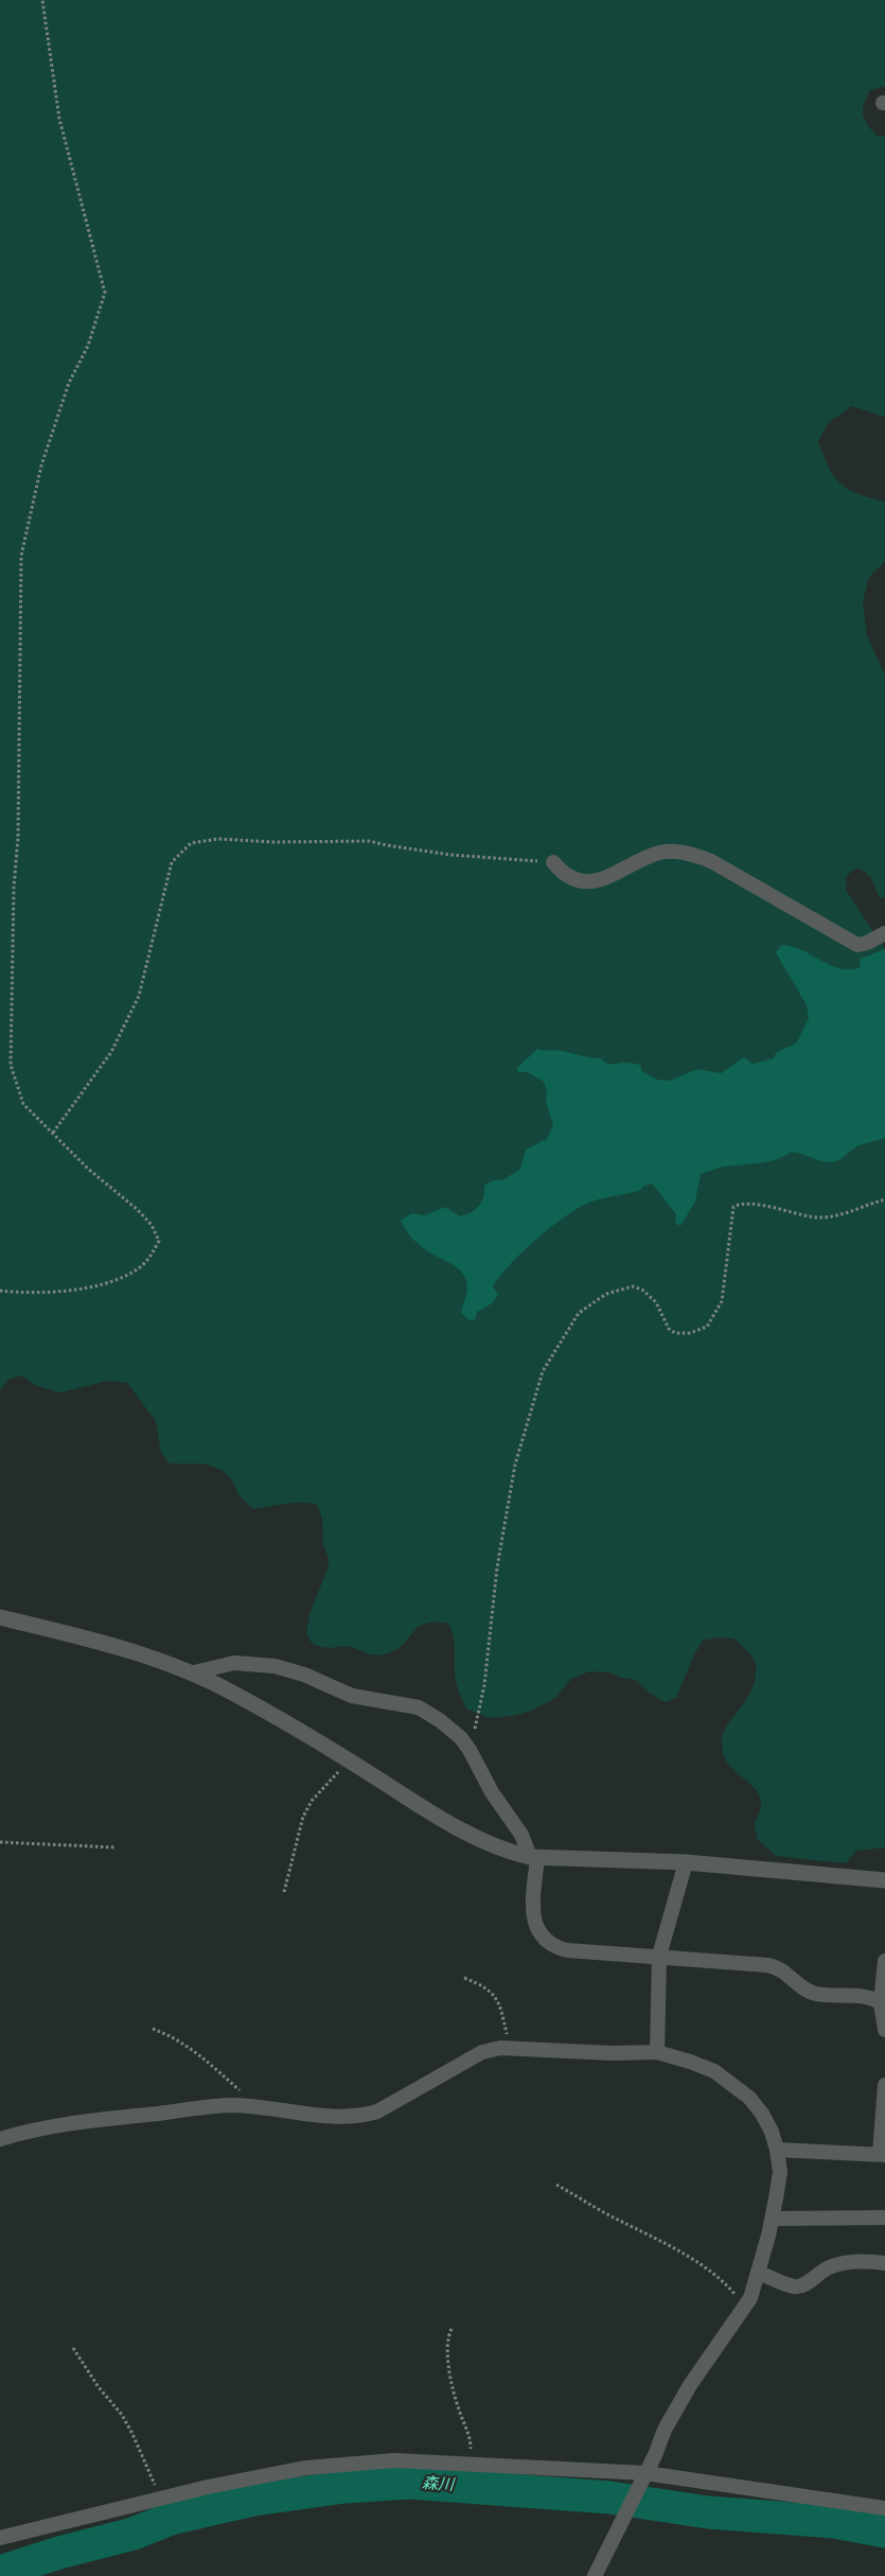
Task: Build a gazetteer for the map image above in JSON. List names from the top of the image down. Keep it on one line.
{"water":["森川"]}
